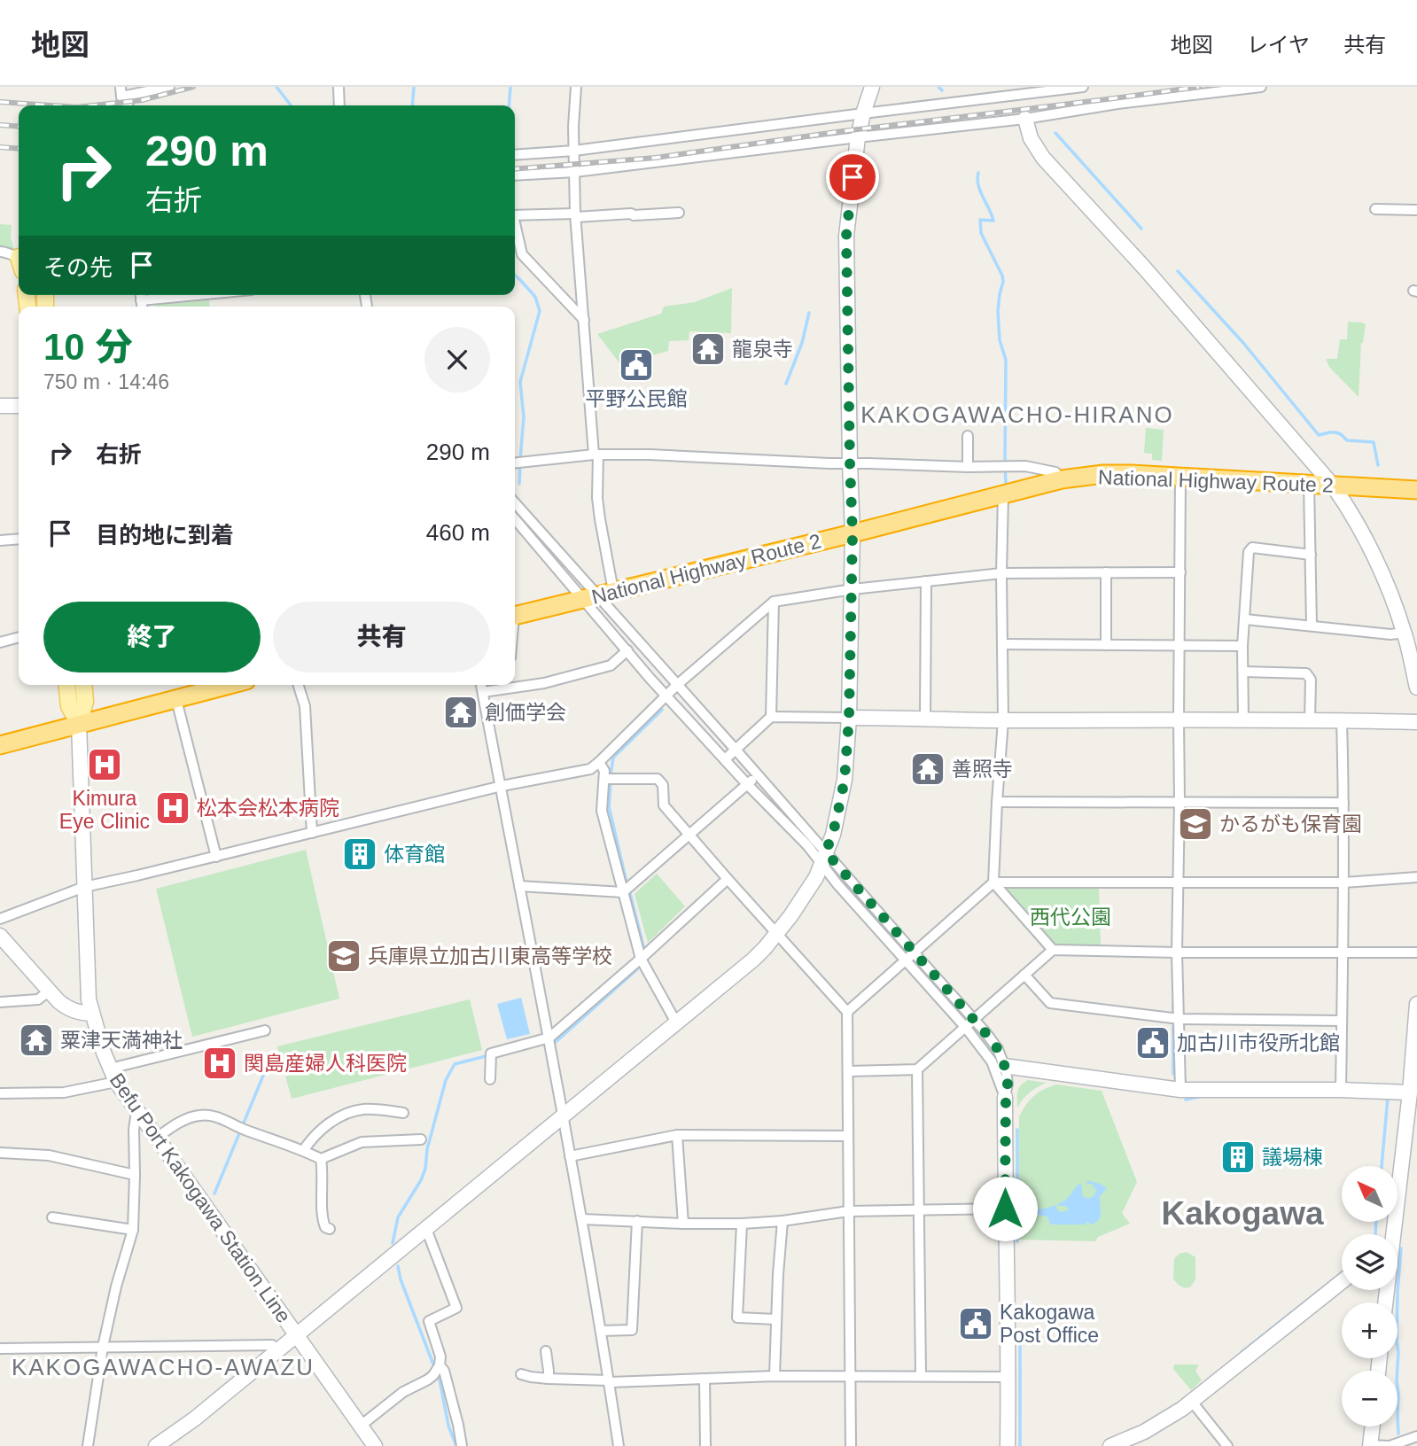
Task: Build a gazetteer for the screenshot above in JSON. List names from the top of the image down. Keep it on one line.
{"streets":{"highway":["National Highway Route 2"],"street":["Befu Port Kakogawa Station Line"]},"districts":["KAKOGAWACHO-HIRANO","Kakogawa","KAKOGAWACHO-AWAZU"],"parks":["西代公園"],"places":{"temple":["龍泉寺","創価学会","善照寺","粟津天満神社"],"public building":["平野公民館","加古川市役所北館","Kakogawa Post Office"],"hospital":["Kimura Eye Clinic","松本会松本病院","関島産婦人科医院"],"school or university":["かるがも保育園","兵庫県立加古川東高等学校"],"building":["体育館","議場棟"]},"north":"top left","page":{"header":"地図","nav":["地図","レイヤ","共有"],"turn":["290 m","右折"],"then":"その先","heading":["10 分","750 m · 14:46"],"list":[{"name":"右折","value":"290 m"},{"name":"目的地に到着","value":"460 m"}],"buttons":["終了","共有"],"map_buttons":["+","−"]}}
